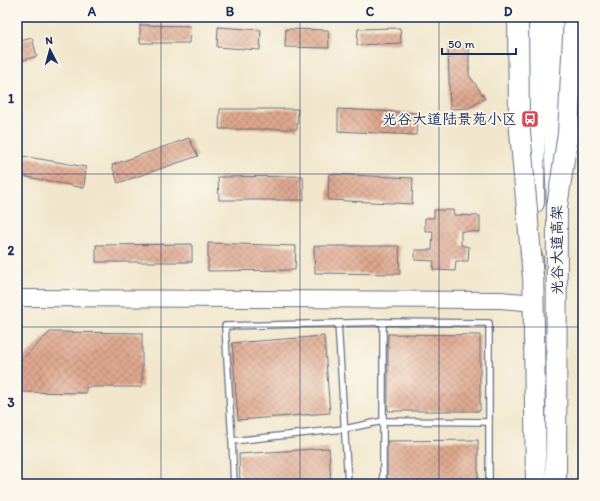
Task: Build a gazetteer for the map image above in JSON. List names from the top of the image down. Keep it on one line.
{"streets":{"highway":["光谷大道高架"]},"places":{"bus stop":["光谷大道陆景苑小区"]},"scale_bar":"50 m","north":"top","grid":{"columns":["A","B","C","D"],"rows":["1","2","3"]}}
